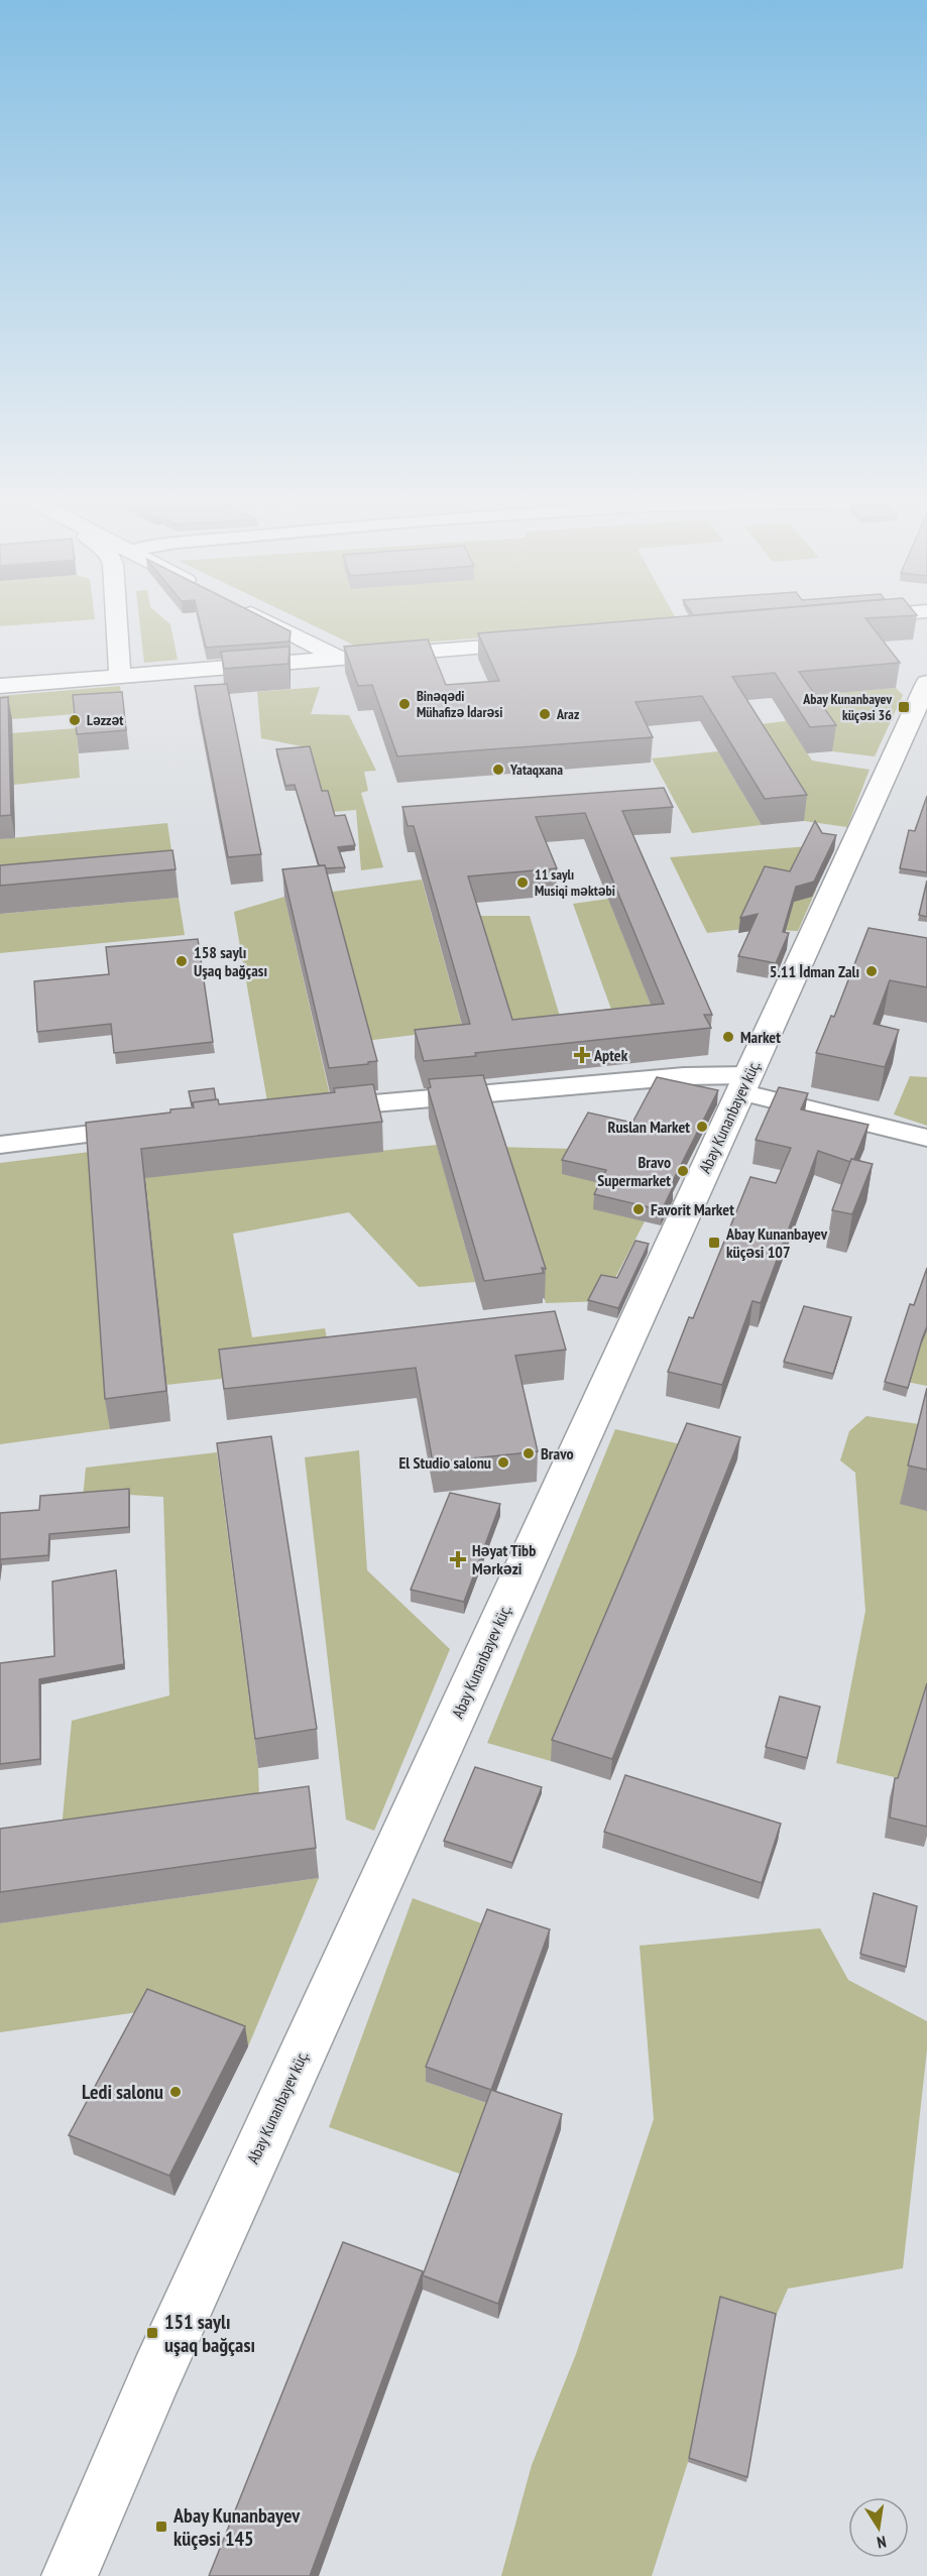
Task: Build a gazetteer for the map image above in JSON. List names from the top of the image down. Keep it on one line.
{"streets":{"street":["Abay Kunanbayev küç."]},"places":{"other":["Binəqədi Mühafizə İdarəsi","Araz","Ləzzət","Yataqxana","11 saylı Musiqi məktəbi","158 saylı Uşaq bağçası","5.11 İdman Zalı","Market","Ruslan Market","Bravo Supermarket","Favorit Market","Bravo","El Studio salonu","Ledi salonu"],"transit":["Abay Kunanbayev küçəsi 36","Abay Kunanbayev küçəsi 107","151 saylı uşaq bağçası","Abay Kunanbayev küçəsi 145"],"health":["Aptek","Həyat Tibb Mərkəzi"]},"north":"bottom"}
